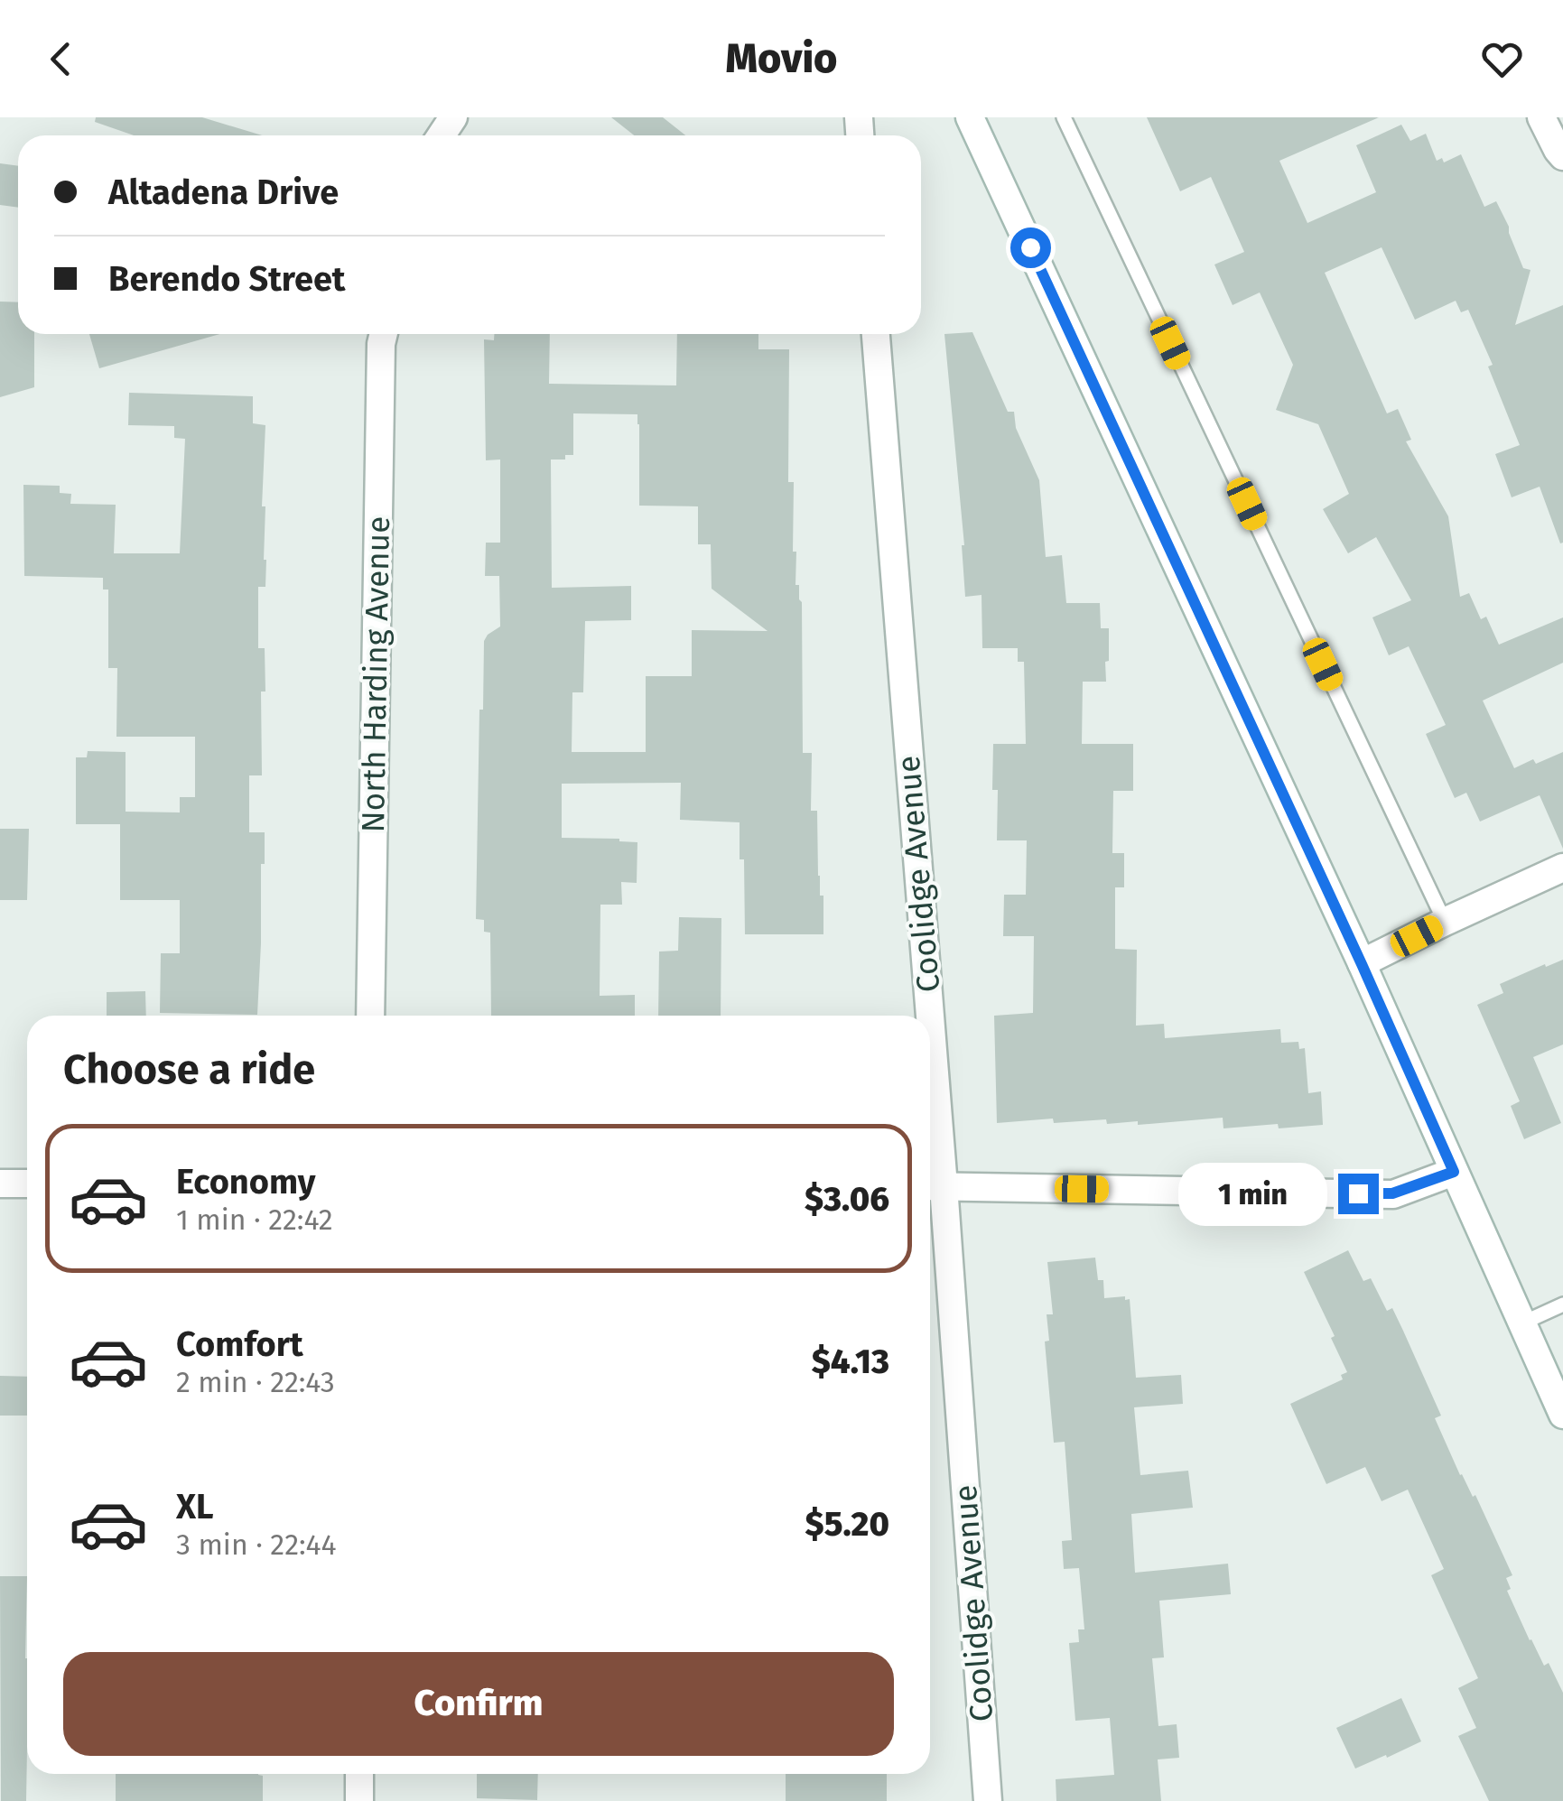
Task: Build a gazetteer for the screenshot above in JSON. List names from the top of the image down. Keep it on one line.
{"streets":{"street":["North Harding Avenue","Coolidge Avenue"]},"page":{"header":"Movio","banner":["Altadena Drive","Berendo Street"],"heading":"Choose a ride","list":[{"name":"Economy","note":"1 min · 22:42","value":"$3.06"},{"name":"Comfort","note":"2 min · 22:43","value":"$4.13"},{"name":"XL","note":"3 min · 22:44","value":"$5.20"}],"bubble":"1 min","buttons":"Confirm"}}
